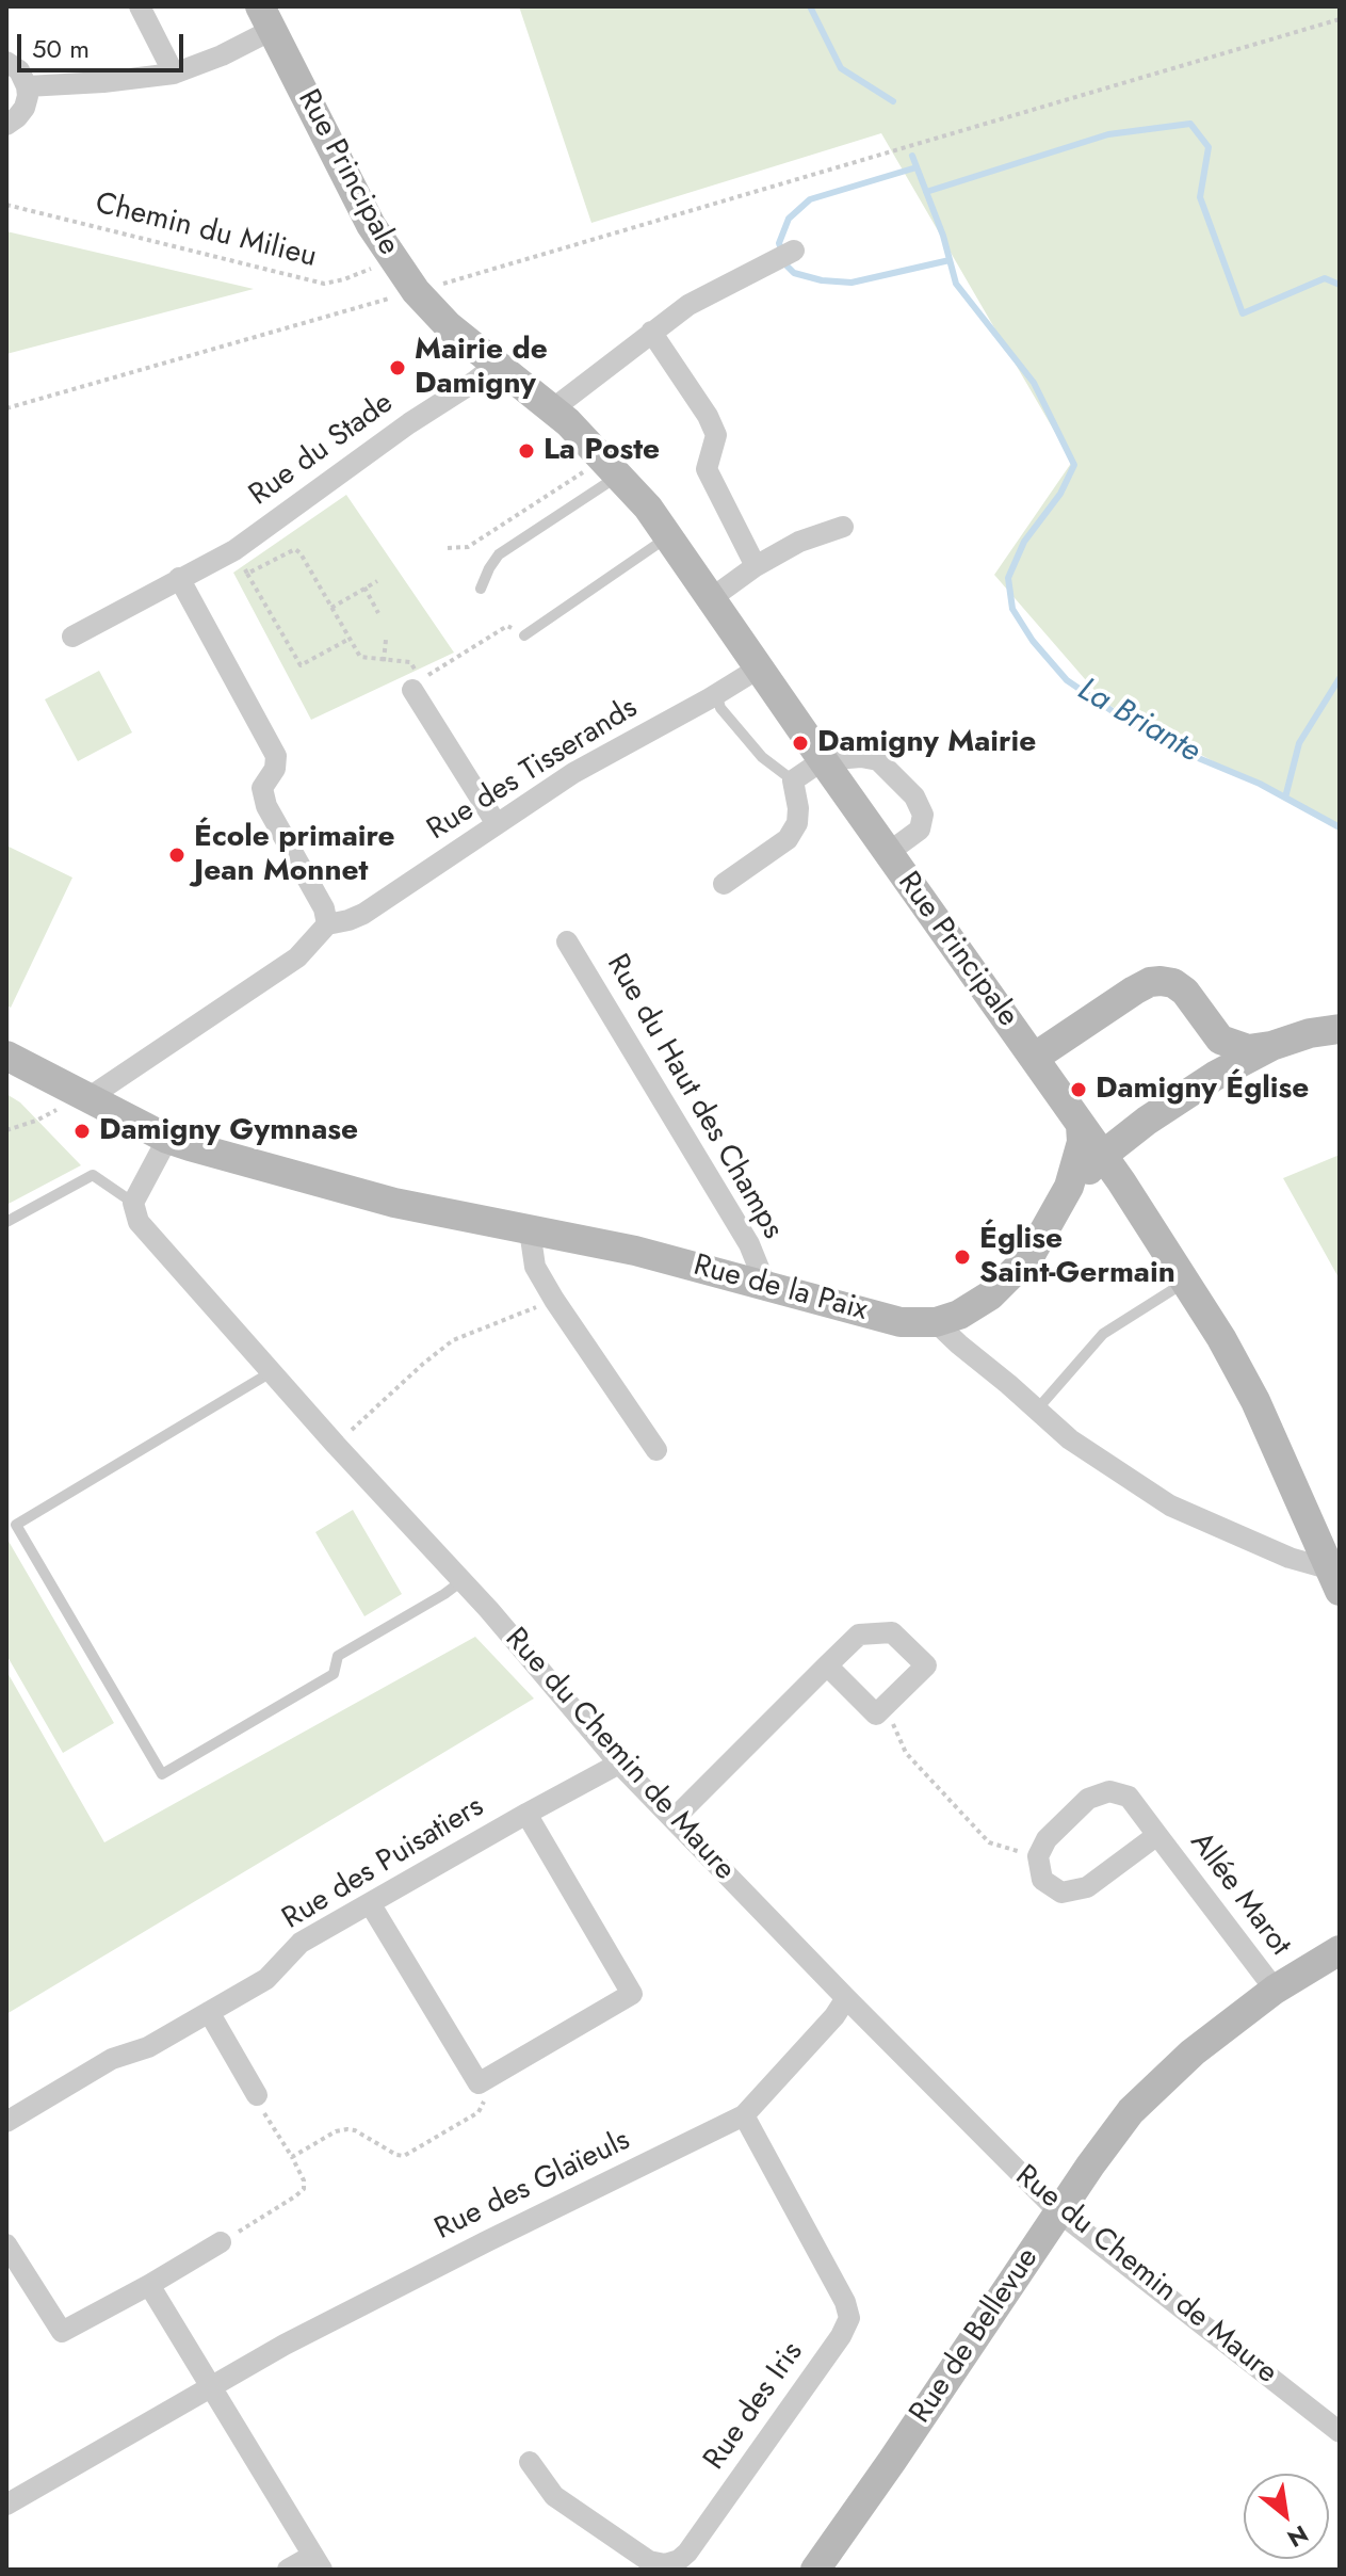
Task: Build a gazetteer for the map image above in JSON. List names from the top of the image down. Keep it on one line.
{"streets":{"street":["Rue Principale","Rue du Stade","Rue des Tisserands","Rue du Haut des Champs","Rue de la Paix","Rue du Chemin de Maure","Rue des Puisatiers","Allée Marot","Rue des Glaïeuls","Rue de Bellevue","Rue des Iris"],"path":["Chemin du Milieu"]},"crossings":[["Rue Principale","Chemin du Milieu"],["Rue Principale","Rue du Stade"],["Rue Principale","Rue des Tisserands"],["Rue du Haut des Champs","Rue de la Paix"],["Rue du Chemin de Maure","Rue des Puisatiers"],["Rue du Chemin de Maure","Rue des Glaïeuls"],["Rue du Chemin de Maure","Rue de Bellevue"],["Allée Marot","Rue de Bellevue"],["Rue des Glaïeuls","Rue des Iris"]],"water":["La Briante"],"places":["Mairie de Damigny","La Poste","Damigny Mairie","École primaire Jean Monnet","Damigny Église","Damigny Gymnase","Église Saint-Germain"],"scale_bar":"50 m","north":"bottom right"}
